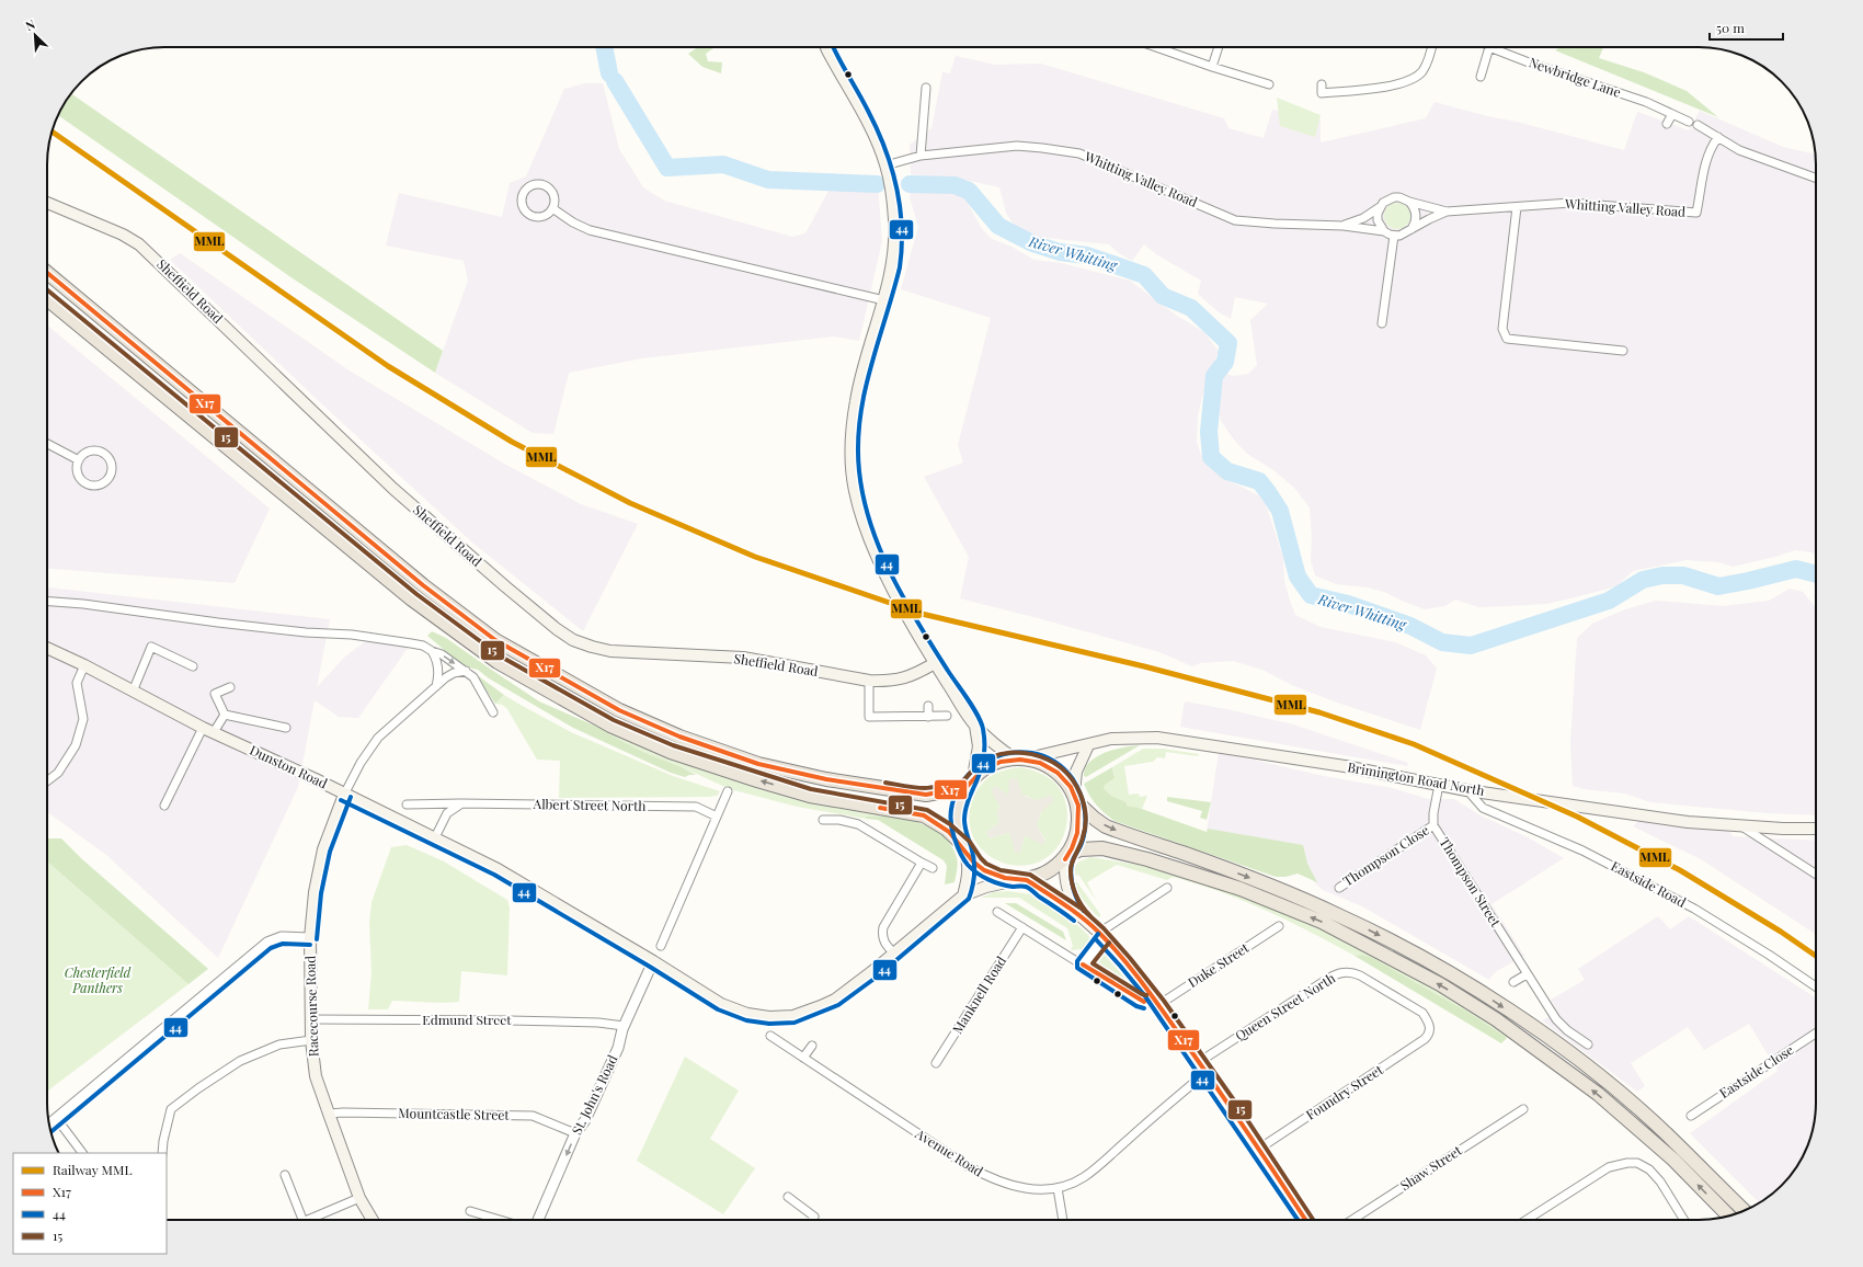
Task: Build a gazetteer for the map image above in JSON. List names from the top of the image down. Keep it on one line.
{"streets":{"main road":["Sheffield Road","Dunston Road","Brimington Road North","Racecourse Road"],"street":["Newbridge Lane","Whitting Valley Road","Albert Street North","Thompson Close","Thompson Street","Eastside Road","Duke Street","Manknell Road","Queen Street North","Edmund Street","Eastside Close","Foundry Street","St. John's Road","Mountcastle Street","Avenue Road","Shaw Street"]},"crossings":[["Dunston Road","Brimington Road North"],["Dunston Road","Racecourse Road"],["Dunston Road","St. John's Road"],["Brimington Road North","Thompson Street"],["Brimington Road North","Eastside Road"],["Thompson Close","Thompson Street"],["Racecourse Road","Edmund Street"],["Racecourse Road","Mountcastle Street"],["Queen Street North","Foundry Street"],["Edmund Street","St. John's Road"],["St. John's Road","Mountcastle Street"]],"water":["River Whitting"],"parks":["Chesterfield Panthers"],"lines":["transit line 44","rail line MML","transit line X17","transit line 15"],"legend":["Railway MML","X17","44","15"],"scale_bar":"50 m","north":"top left"}
